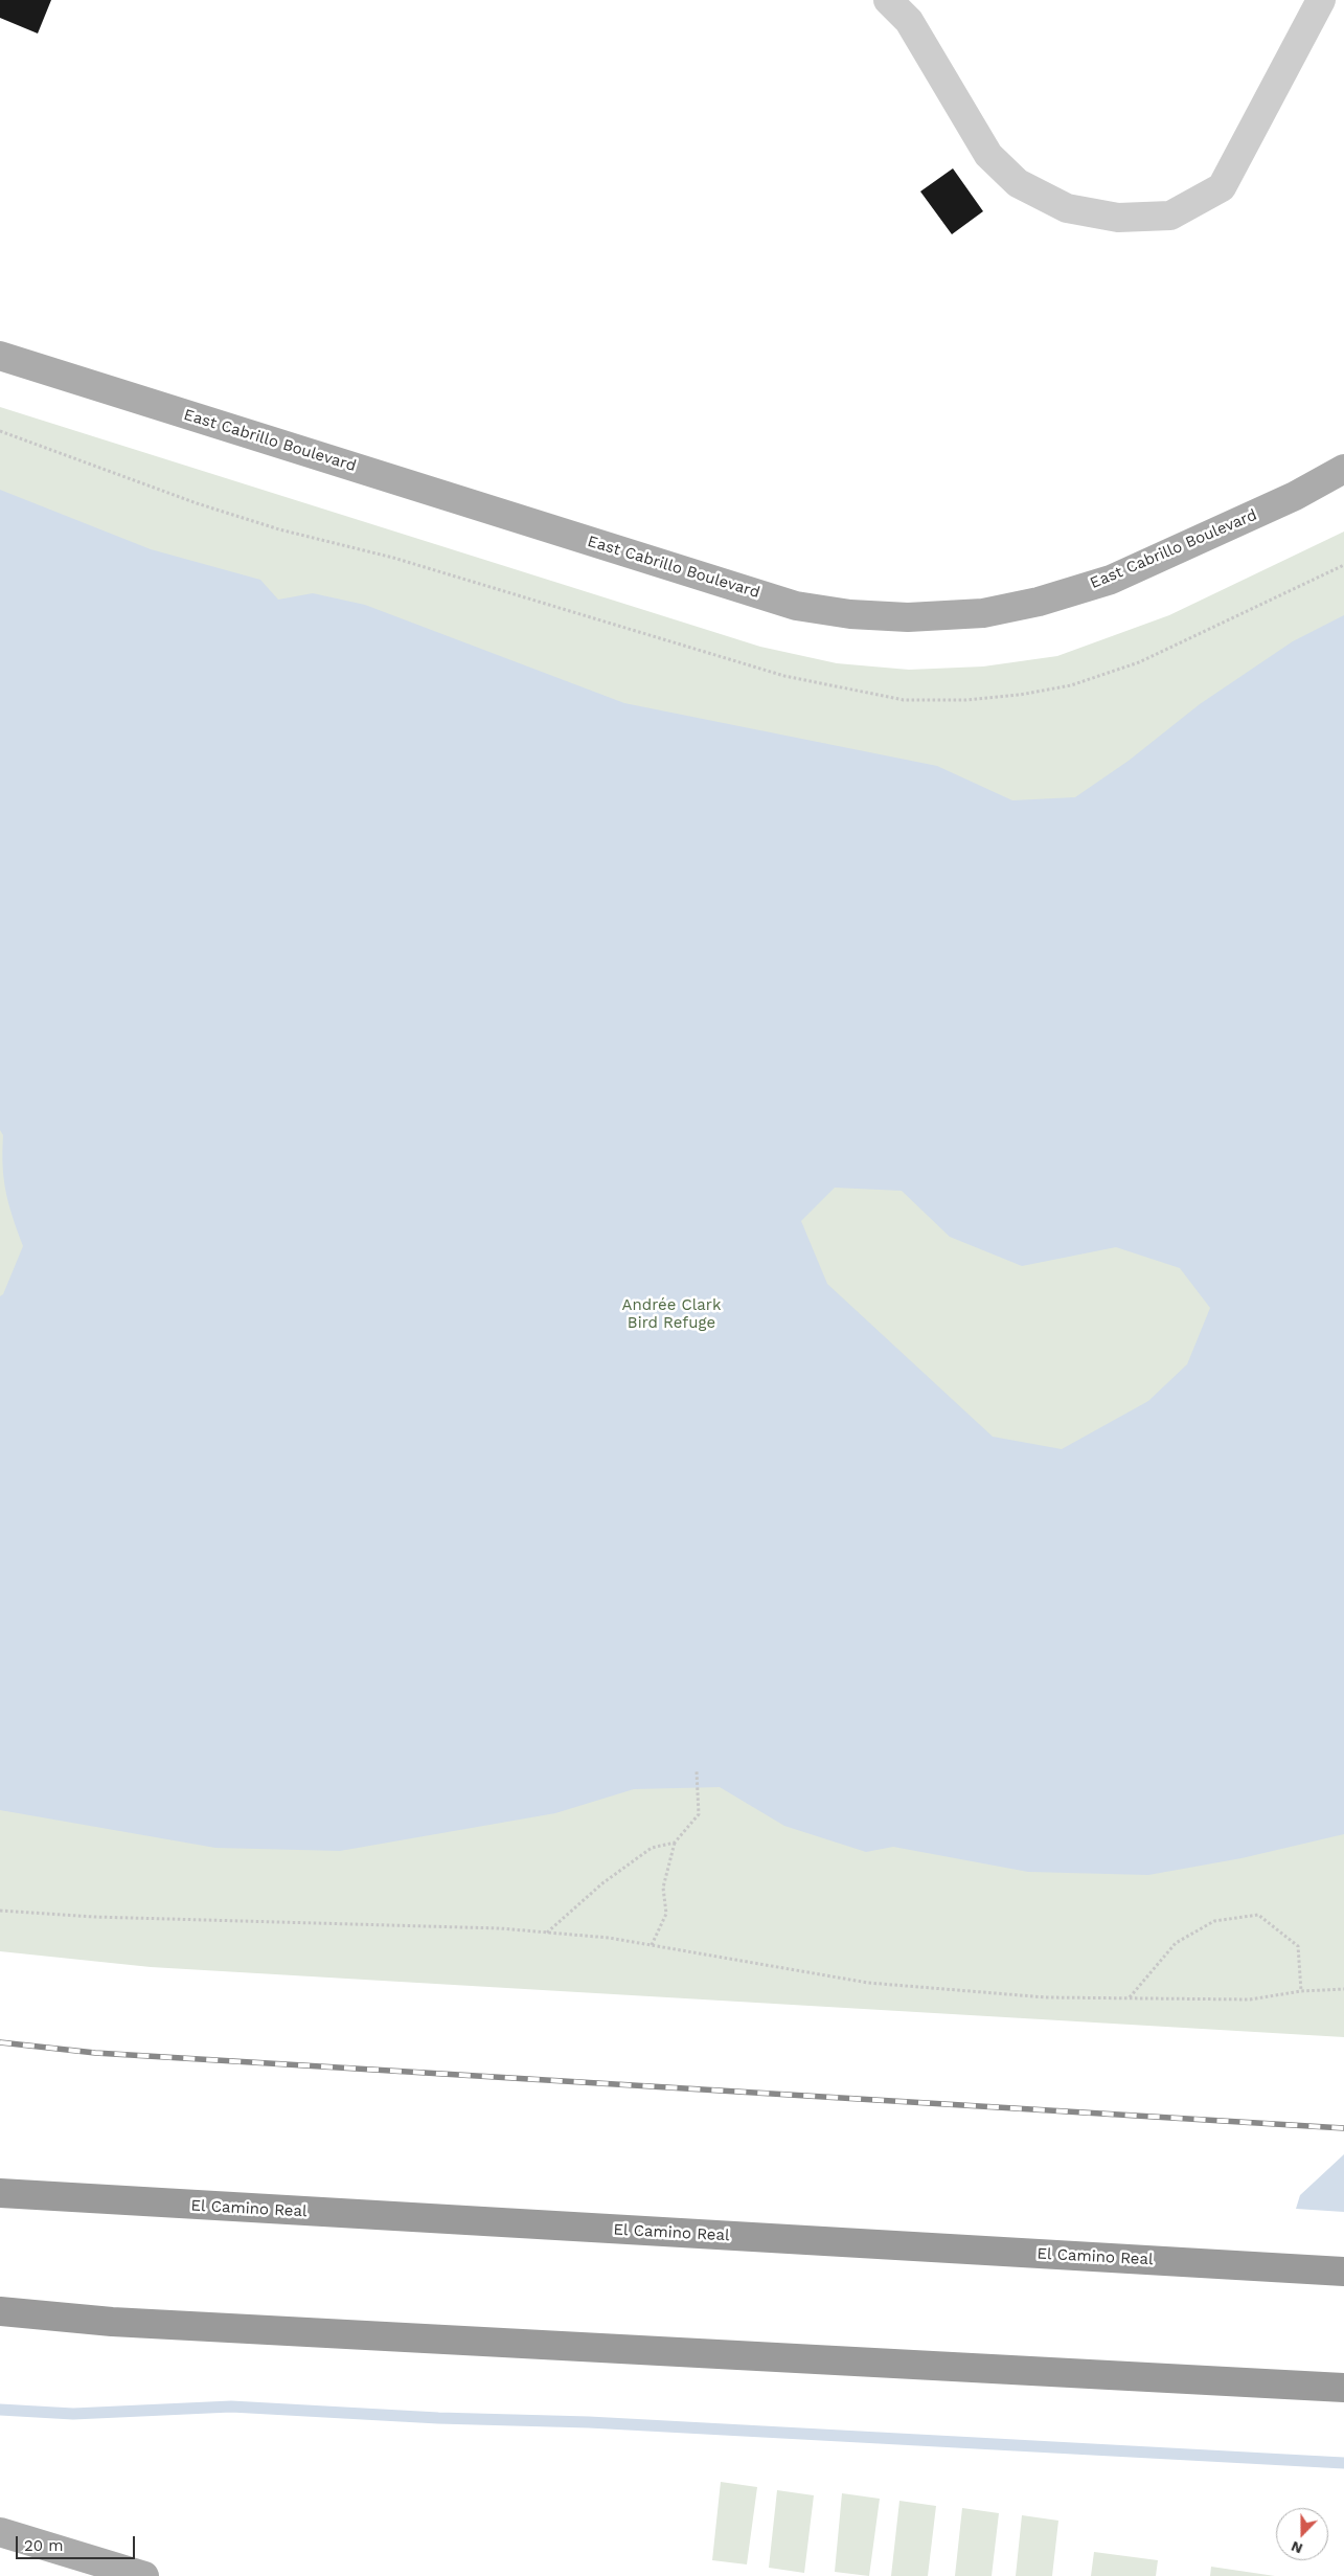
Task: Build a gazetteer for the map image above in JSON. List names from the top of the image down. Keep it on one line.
{"streets":{"highway":["El Camino Real"],"main road":["East Cabrillo Boulevard"]},"parks":["Andrée Clark Bird Refuge"],"scale_bar":"20 m","north":"bottom"}
